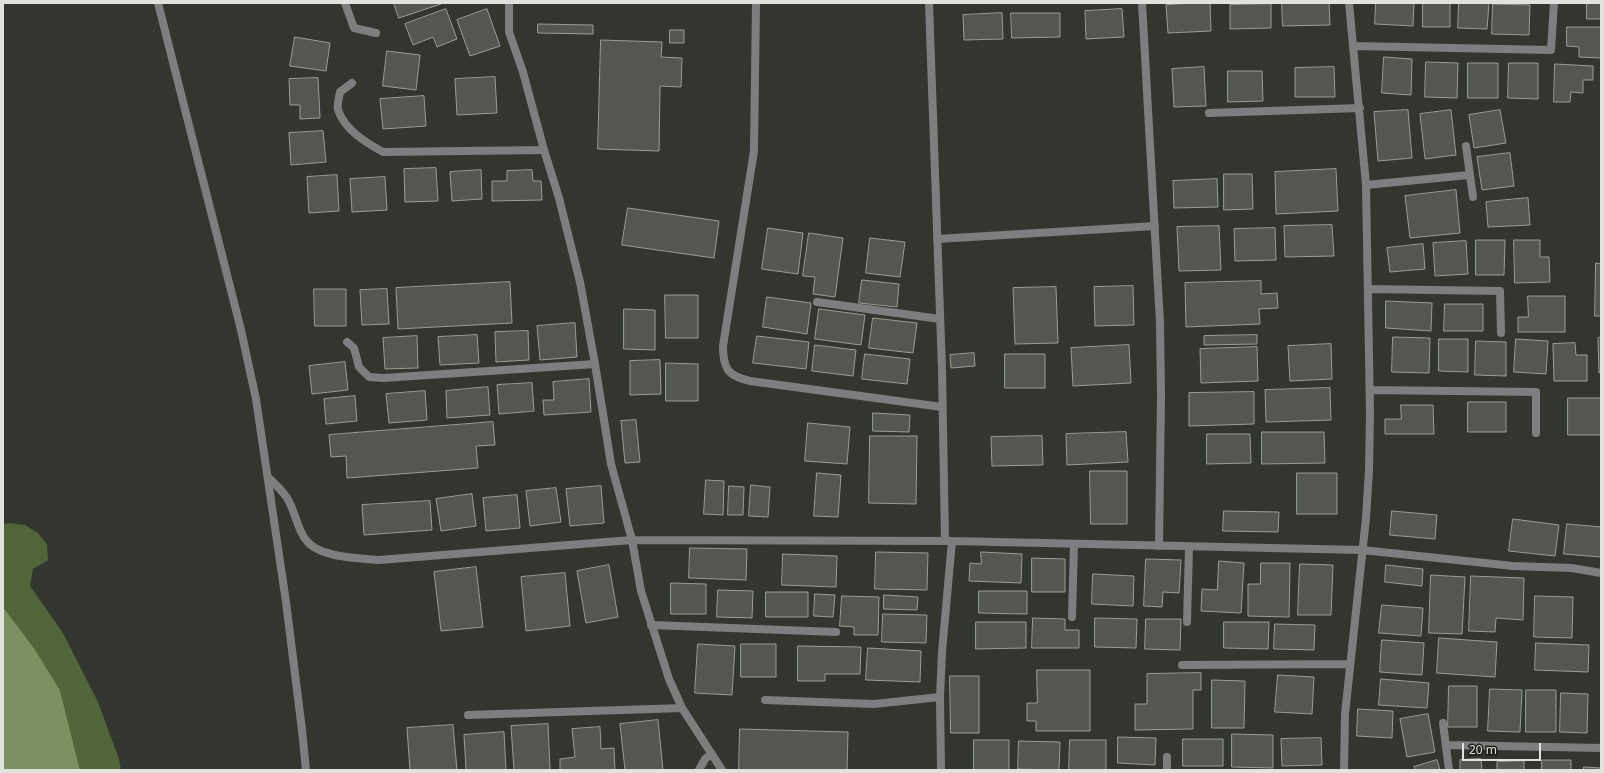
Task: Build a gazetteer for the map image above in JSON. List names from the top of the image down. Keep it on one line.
{"scale_bar":"20 m"}
